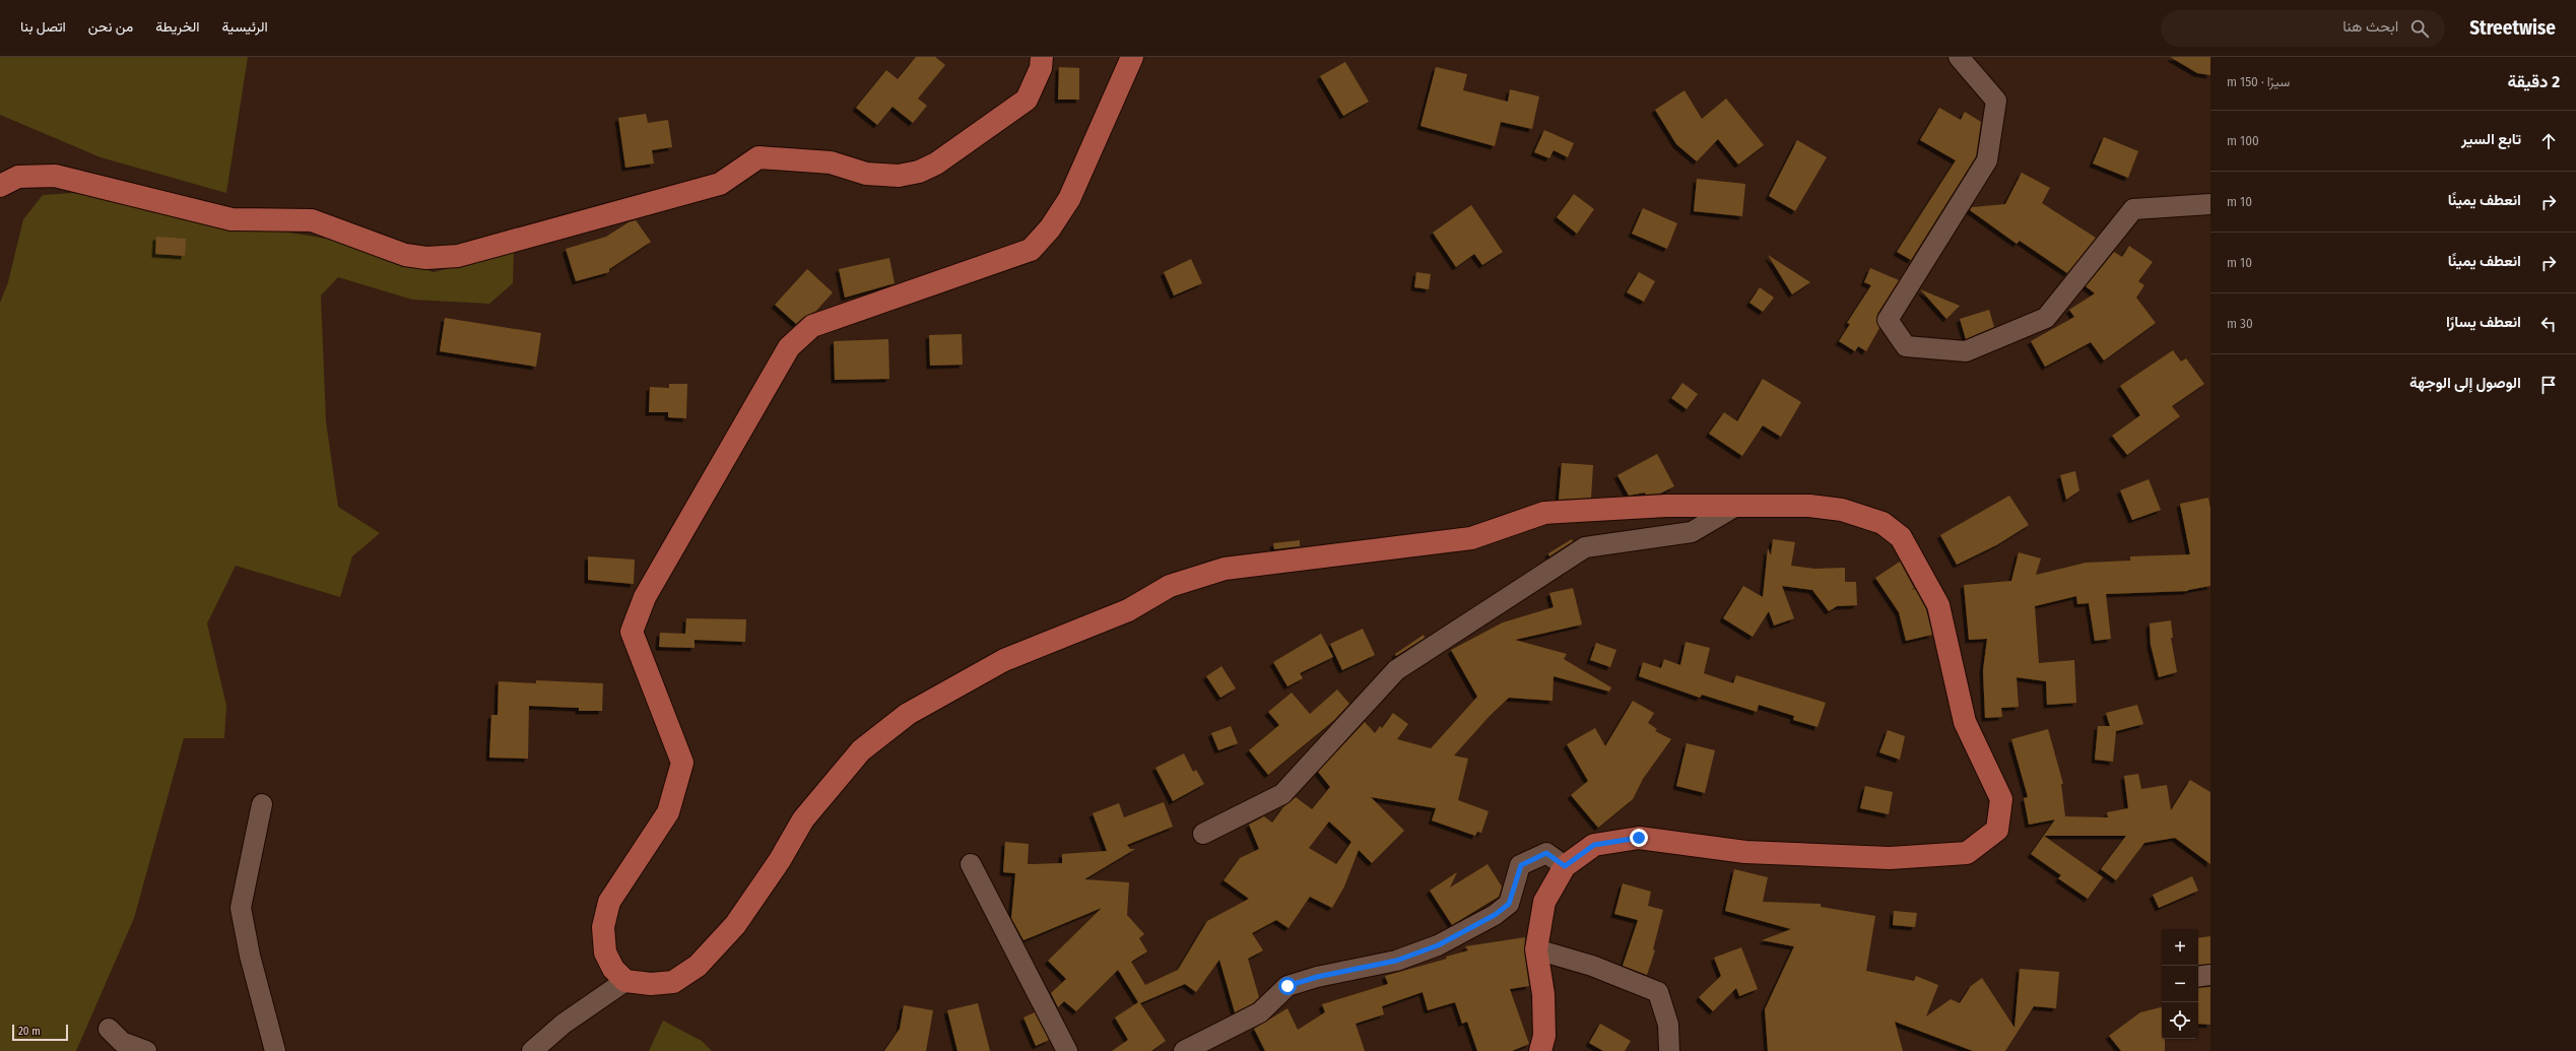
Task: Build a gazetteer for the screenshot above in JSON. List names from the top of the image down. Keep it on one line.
{"scale_bar":"20 m","page":{"header":"Streetwise","search":"ابحث هنا","nav":["الرئيسية","الخريطة","من نحن","اتصل بنا"],"heading":["2 دقيقة","سيرًا · 150 m"],"list":[["تابع السير","100 m"],["انعطف يمينًا","10 m"],["انعطف يمينًا","10 m"],["انعطف يسارًا","30 m"],"الوصول إلى الوجهة"],"map_buttons":["+","−"],"scale":"20 m"}}
